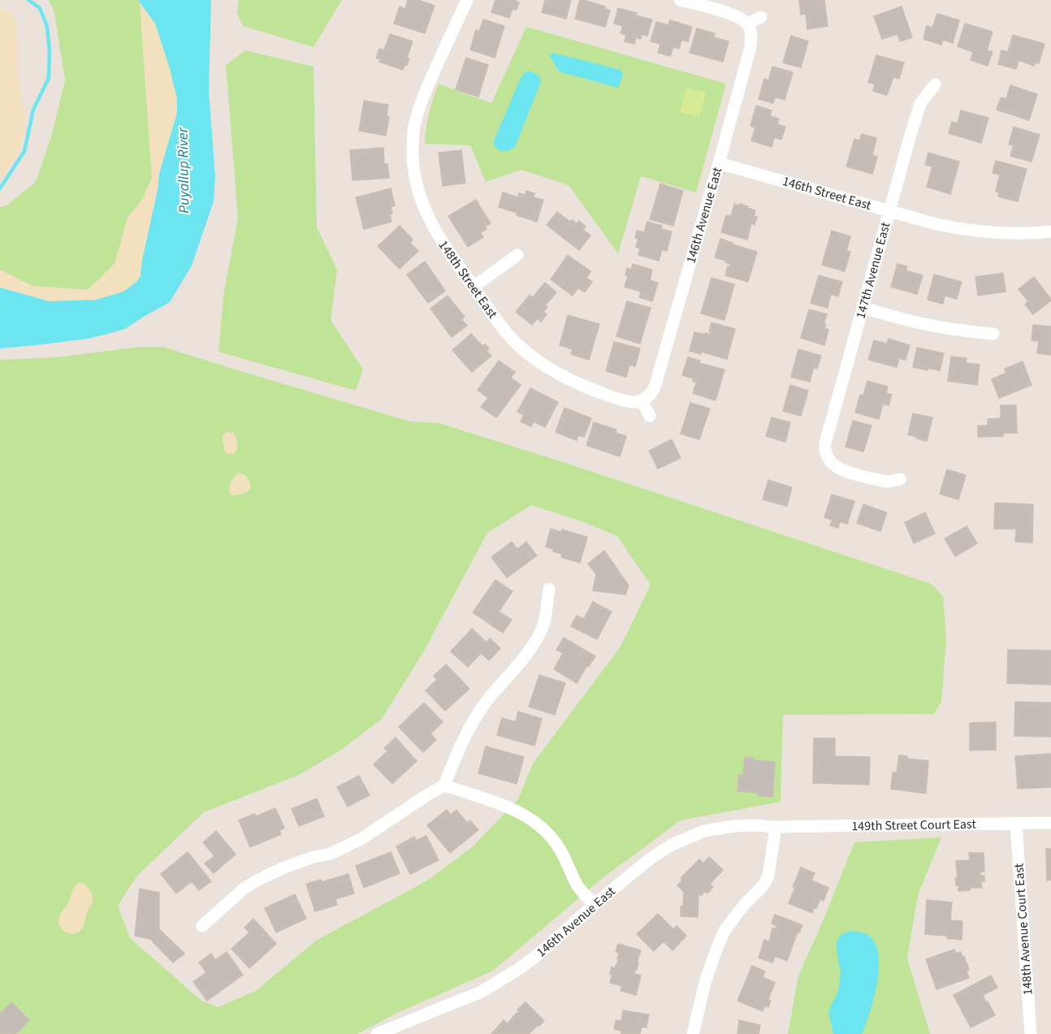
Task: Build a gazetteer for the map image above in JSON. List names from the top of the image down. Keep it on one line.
{"streets":{"street":["146th Street East","146th Avenue East","147th Avenue East","148th Street East","149th Street Court East","148th Avenue Court East"]},"crossings":[["146th Street East","146th Avenue East"],["146th Street East","147th Avenue East"],["146th Avenue East","148th Street East"],["146th Avenue East","149th Street Court East"],["149th Street Court East","148th Avenue Court East"]],"water":["Puyallup River"]}
